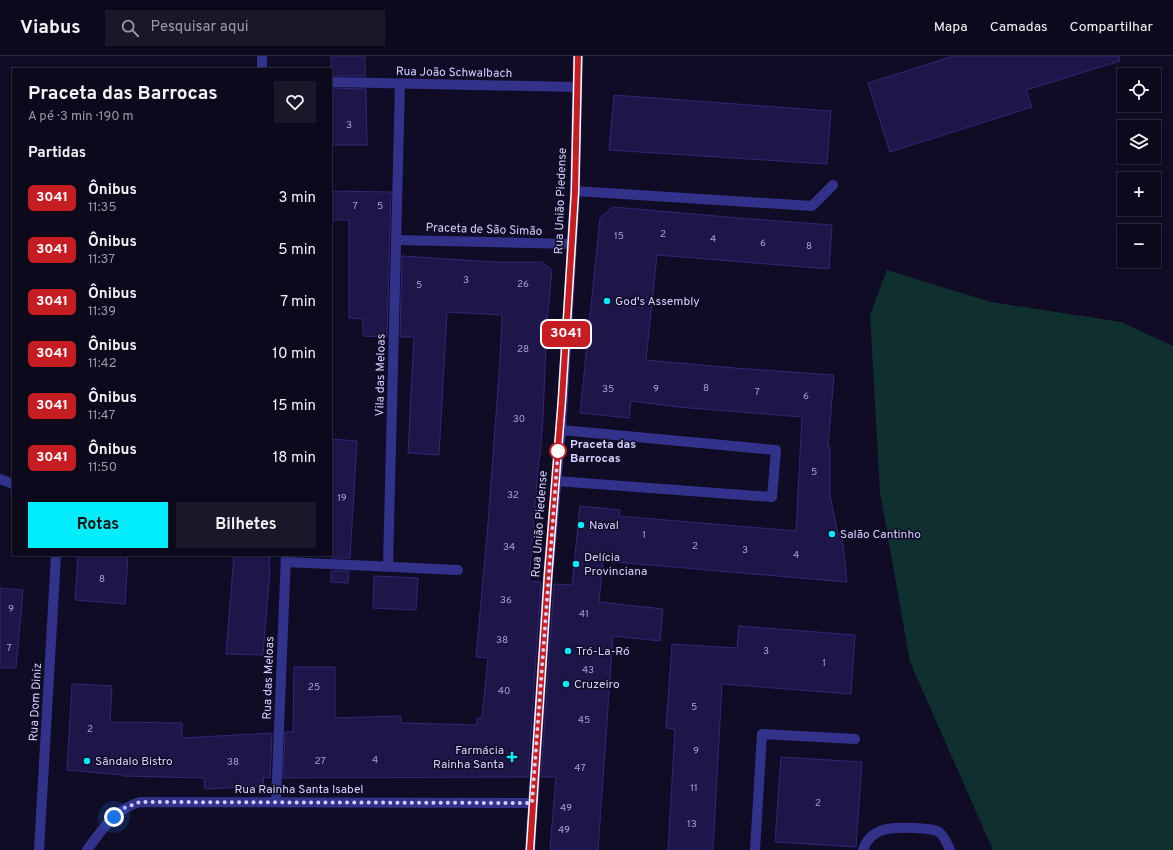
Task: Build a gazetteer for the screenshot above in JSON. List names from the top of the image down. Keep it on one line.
{"streets":{"street":["Rua João Schwalbach","Rua União Piedense","Praceta de São Simão","Vila das Meloas","Rua das Meloas","Rua Dom Diniz","Rua Rainha Santa Isabel"]},"crossings":[["Rua João Schwalbach","Rua União Piedense"],["Rua João Schwalbach","Vila das Meloas"],["Rua União Piedense","Praceta de São Simão"],["Rua União Piedense","Rua Rainha Santa Isabel"],["Praceta de São Simão","Vila das Meloas"],["Rua das Meloas","Rua Rainha Santa Isabel"]],"places":{"other":["God's Assembly","Praceta das Barrocas","Naval","Salão Cantinho","Delícia Provinciana","Tró-La-Ró","Cruzeiro","Sândalo Bistro"],"health":["Farmácia Rainha Santa"]},"lines":["bus line 3041"],"house_numbers":["3","7","5","2","15","4","6","8","3","26","5","28","8","35","9","7","6","30","5","32","19","1","2","34","3","4","8","36","9","41","38","7","3","1","43","25","40","5","45","2","9","4","27","38","47","11","2","49","13","49"],"page":{"header":"Viabus","search":"Pesquisar aqui","nav":["Mapa","Camadas","Compartilhar"],"on_map":"3041","map_buttons":["+","−"],"heading":[["Praceta das Barrocas","A pé · 3 min · 190 m"],"Partidas"],"list":[{"mark":"3041","name":"Ônibus","note":"11:35","value":"3 min"},{"mark":"3041","name":"Ônibus","note":"11:37","value":"5 min"},{"mark":"3041","name":"Ônibus","note":"11:39","value":"7 min"},{"mark":"3041","name":"Ônibus","note":"11:42","value":"10 min"},{"mark":"3041","name":"Ônibus","note":"11:47","value":"15 min"},{"mark":"3041","name":"Ônibus","note":"11:50","value":"18 min"}],"buttons":["Rotas","Bilhetes"]}}
